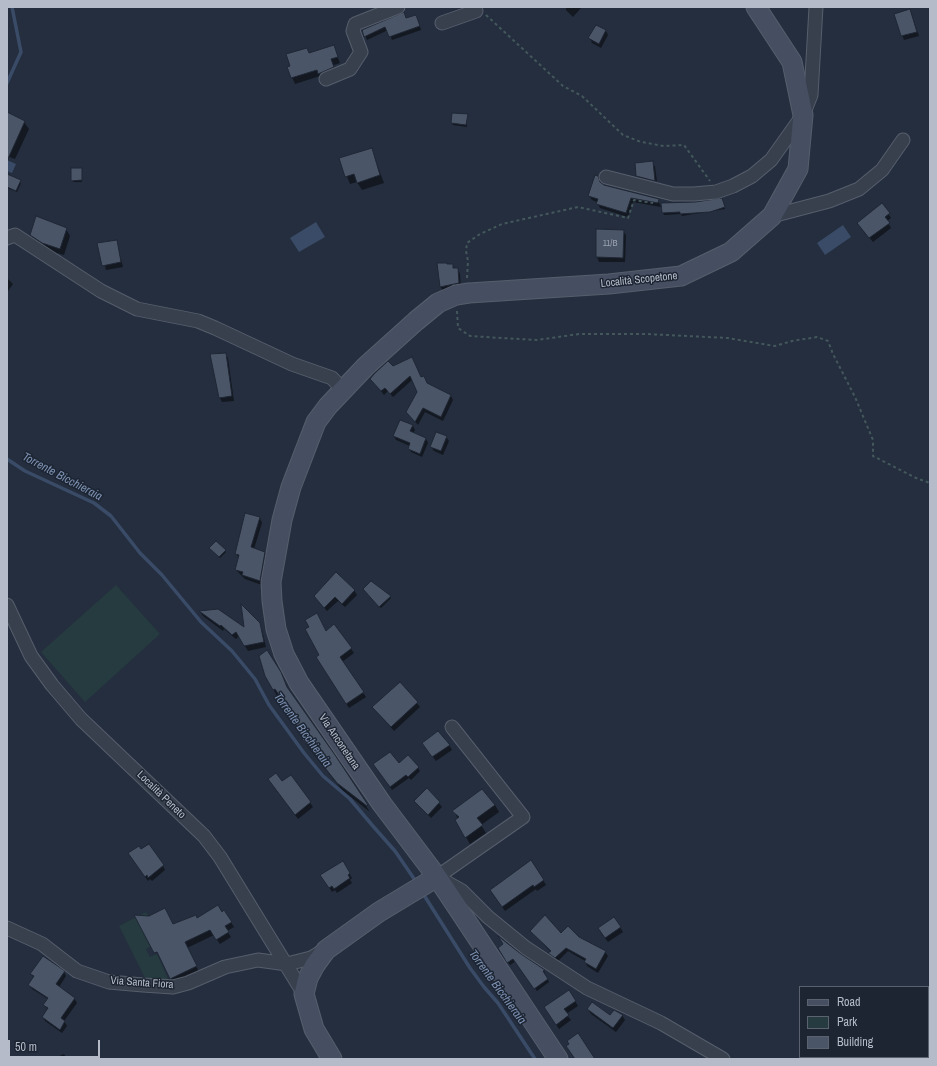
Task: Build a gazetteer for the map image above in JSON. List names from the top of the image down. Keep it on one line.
{"streets":{"main road":["Località Scopetone","Via Anconetana"],"street":["Località Peneto","Via Santa Fiora"]},"crossings":[["Località Scopetone","Via Anconetana"],["Località Peneto","Via Santa Fiora"]],"water":["Torrente Bicchieraia"],"house_numbers":["11/B"],"legend":["Road","Park","Building"],"scale_bar":"50 m"}
